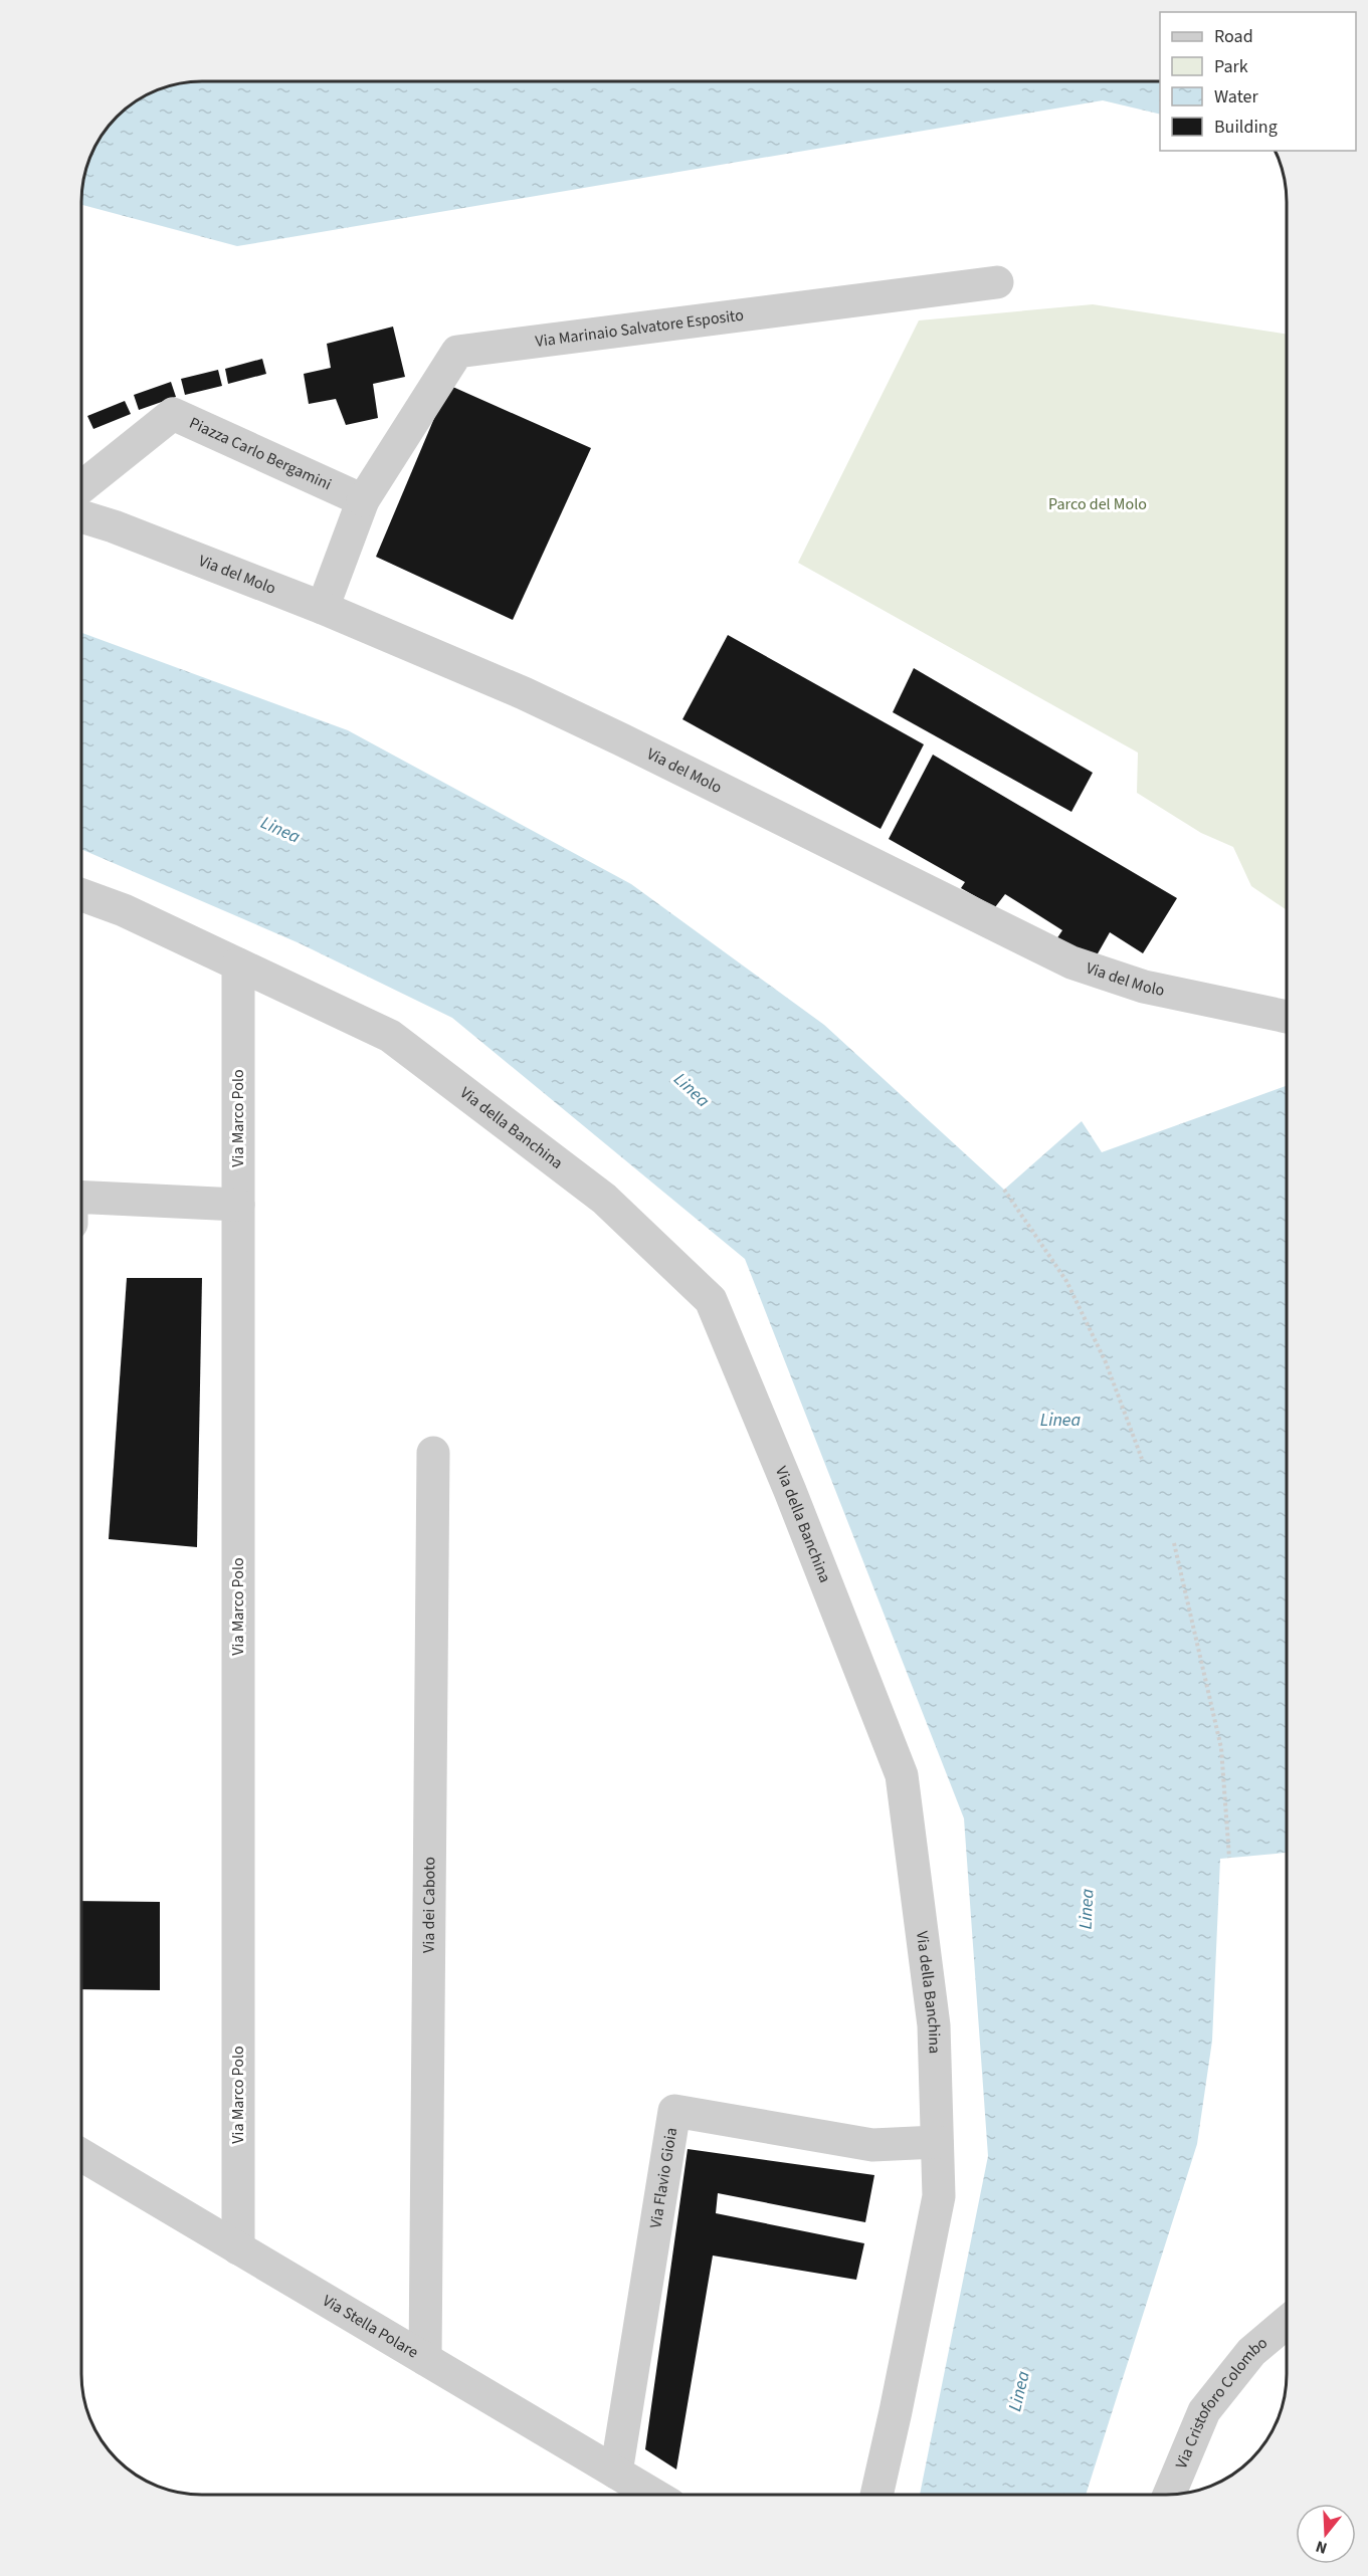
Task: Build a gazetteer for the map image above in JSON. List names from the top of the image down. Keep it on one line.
{"streets":{"street":["Via Marinaio Salvatore Esposito","Piazza Carlo Bergamini","Via del Molo","Via Marco Polo","Via della Banchina","Via dei Caboto","Via Flavio Gioia","Via Stella Polare","Via Cristoforo Colombo"]},"crossings":[["Via Marinaio Salvatore Esposito","Piazza Carlo Bergamini"],["Via Marco Polo","Via della Banchina"],["Via Marco Polo","Via Stella Polare"],["Via della Banchina","Via Flavio Gioia"],["Via dei Caboto","Via Stella Polare"],["Via Flavio Gioia","Via Stella Polare"]],"water":["Linea"],"parks":["Parco del Molo"],"legend":["Road","Park","Water","Building"],"north":"bottom"}
